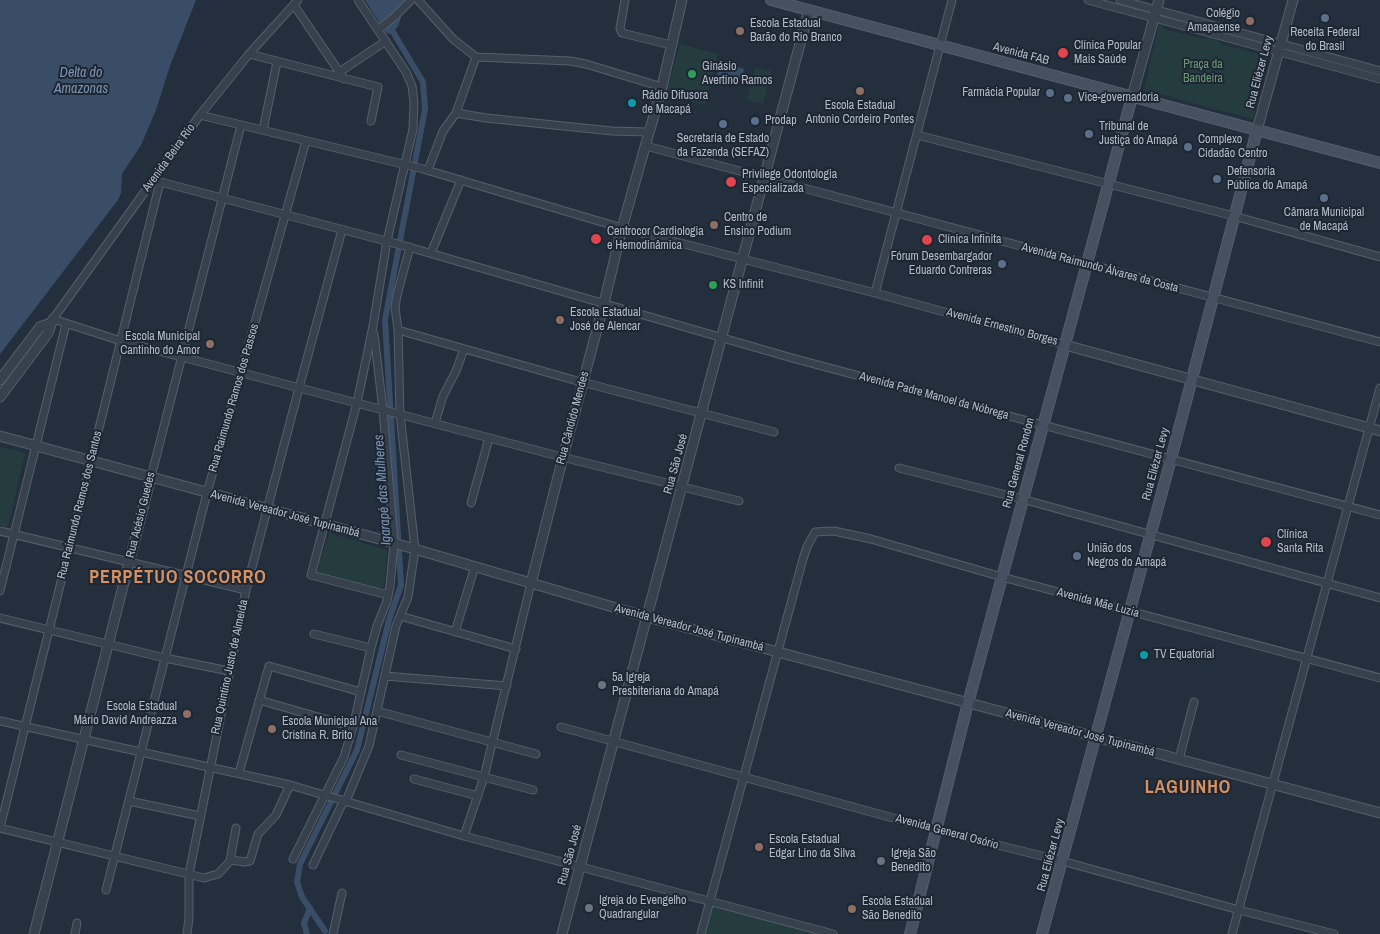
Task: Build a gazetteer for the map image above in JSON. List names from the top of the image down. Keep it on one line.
{"streets":{"main road":["Avenida FAB","Rua Eliézer Levy","Rua General Rondon"],"street":["Avenida Beira Rio","Avenida Raimundo Álvares da Costa","Avenida Ernestino Borges","Avenida Padre Manoel da Nóbrega","Rua Raimundo Ramos dos Passos","Rua Cândido Mendes","Rua São José","Rua Raimundo Ramos dos Santos","Avenida Vereador José Tupinambá","Rua Acésio Guedes","Avenida Mãe Luzia","Rua Quintino Justo de Almeida","Avenida General Osório"]},"crossings":[["Avenida FAB","Rua Eliézer Levy"],["Avenida FAB","Rua General Rondon"],["Avenida FAB","Rua São José"],["Rua Eliézer Levy","Avenida Raimundo Álvares da Costa"],["Rua Eliézer Levy","Avenida Ernestino Borges"],["Rua Eliézer Levy","Avenida Padre Manoel da Nóbrega"],["Rua Eliézer Levy","Avenida Vereador José Tupinambá"],["Rua Eliézer Levy","Avenida Mãe Luzia"],["Rua Eliézer Levy","Avenida General Osório"],["Avenida Beira Rio","Avenida Ernestino Borges"],["Avenida Beira Rio","Avenida Padre Manoel da Nóbrega"],["Avenida Beira Rio","Rua Raimundo Ramos dos Santos"],["Avenida Raimundo Álvares da Costa","Rua Cândido Mendes"],["Avenida Raimundo Álvares da Costa","Rua General Rondon"],["Avenida Raimundo Álvares da Costa","Rua São José"],["Avenida Ernestino Borges","Rua Raimundo Ramos dos Passos"],["Avenida Ernestino Borges","Rua Cândido Mendes"],["Avenida Ernestino Borges","Rua General Rondon"],["Avenida Ernestino Borges","Rua São José"],["Avenida Ernestino Borges","Rua Acésio Guedes"],["Avenida Padre Manoel da Nóbrega","Rua Raimundo Ramos dos Passos"],["Avenida Padre Manoel da Nóbrega","Rua Cândido Mendes"],["Avenida Padre Manoel da Nóbrega","Rua General Rondon"],["Avenida Padre Manoel da Nóbrega","Rua São José"],["Avenida Padre Manoel da Nóbrega","Rua Raimundo Ramos dos Santos"],["Avenida Padre Manoel da Nóbrega","Rua Acésio Guedes"],["Avenida Padre Manoel da Nóbrega","Rua Quintino Justo de Almeida"],["Rua Raimundo Ramos dos Passos","Avenida Vereador José Tupinambá"],["Rua Cândido Mendes","Avenida Vereador José Tupinambá"],["Rua General Rondon","Avenida Vereador José Tupinambá"],["Rua General Rondon","Avenida Mãe Luzia"],["Rua General Rondon","Avenida General Osório"],["Rua São José","Avenida Vereador José Tupinambá"],["Rua São José","Avenida General Osório"],["Rua Raimundo Ramos dos Santos","Avenida Vereador José Tupinambá"],["Avenida Vereador José Tupinambá","Rua Acésio Guedes"],["Avenida Vereador José Tupinambá","Avenida Mãe Luzia"],["Avenida Vereador José Tupinambá","Rua Quintino Justo de Almeida"]],"districts":["PERPÉTUO SOCORRO","LAGUINHO"],"water":["Delta do Amazonas","Igarapé das Mulheres"],"parks":["Praça da Bandeira"],"places":["Receita Federal do Brasil","Colégio Amapaense","Escola Estadual Barão do Rio Branco","Clínica Popular Mais Saúde","Ginásio Avertino Ramos","Escola Estadual Antonio Cordeiro Pontes","Farmácia Popular","Vice-governadoria","Rádio Difusora de Macapá","Prodap","Secretaria de Estado da Fazenda (SEFAZ)","Tribunal de Justiça do Amapá","Complexo Cidadão Centro","Defensoria Pública do Amapá","Privilege Odontologia Especializada","Câmara Municipal de Macapá","Centro de Ensino Podium","Centrocor Cardiologia e Hemodinâmica","Clínica Infinita","Fórum Desembargador Eduardo Contreras","KS Infinit","Escola Estadual José de Alencar","Escola Municipal Cantinho do Amor","Clínica Santa Rita","União dos Negros do Amapá","TV Equatorial","5a Igreja Presbiteriana do Amapá","Escola Estadual Mário David Andreazza","Escola Municipal Ana Cristina R. Brito","Escola Estadual Edgar Lino da Silva","Igreja São Benedito","Igreja do Evengelho Quadrangular","Escola Estadual São Benedito"]}
